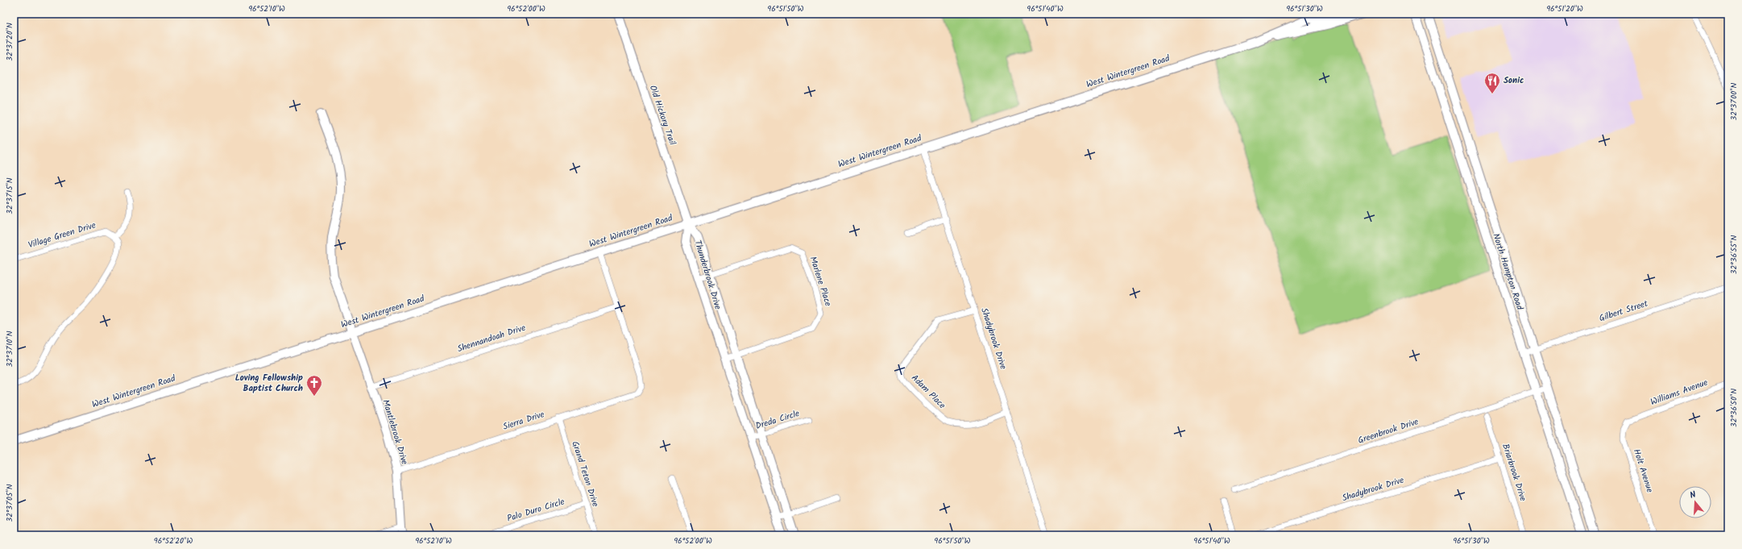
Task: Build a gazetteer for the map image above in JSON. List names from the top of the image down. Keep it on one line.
{"streets":{"main road":["West Wintergreen Road","Old Hickory Trail","North Hampton Road","Thunderbrook Drive","Mantlebrook Drive"],"street":["Village Green Drive","Marlene Place","Gilbert Street","Shennandoah Drive","Shadybrook Drive","Adam Place","Williams Avenue","Dreda Circle","Sierra Drive","Greenbrook Drive","Holt Avenue","Briarbrook Drive","Grand Teton Drive","Palo Duro Circle"]},"crossings":[["West Wintergreen Road","Old Hickory Trail"],["West Wintergreen Road","Thunderbrook Drive"],["West Wintergreen Road","Shadybrook Drive"],["West Wintergreen Road","Mantlebrook Drive"],["Old Hickory Trail","Thunderbrook Drive"],["North Hampton Road","Gilbert Street"],["North Hampton Road","Greenbrook Drive"],["Thunderbrook Drive","Marlene Place"],["Thunderbrook Drive","Dreda Circle"],["Shennandoah Drive","Sierra Drive"],["Shennandoah Drive","Mantlebrook Drive"],["Shadybrook Drive","Adam Place"],["Shadybrook Drive","Briarbrook Drive"],["Williams Avenue","Holt Avenue"],["Sierra Drive","Mantlebrook Drive"],["Sierra Drive","Grand Teton Drive"],["Grand Teton Drive","Palo Duro Circle"]],"places":{"restaurant":["Sonic"],"church":["Loving Fellowship Baptist Church"]},"north":"top","coordinates":["96°52'10\"W","96°52'00\"W","96°51'50\"W","96°51'40\"W","96°51'30\"W","96°51'20\"W","32°37'20\"N","32°37'00\"N","32°37'15\"N","32°36'55\"N","32°37'10\"N","32°36'50\"N","32°37'05\"N","96°52'20\"W"]}
